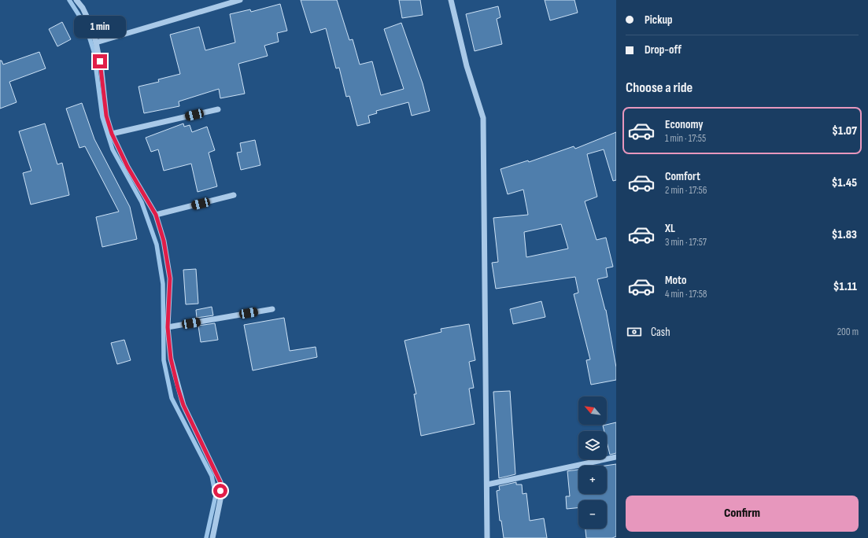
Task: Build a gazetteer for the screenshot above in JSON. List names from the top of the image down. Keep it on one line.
{"north":"top left","page":{"banner":["Pickup","Drop-off"],"bubble":"1 min","heading":"Choose a ride","list":[{"name":"Economy","note":"1 min · 17:55","value":"$1.07"},{"name":"Comfort","note":"2 min · 17:56","value":"$1.45"},{"name":"XL","note":"3 min · 17:57","value":"$1.83"},{"name":"Moto","note":"4 min · 17:58","value":"$1.11"}],"pay":["Cash","200 m"],"map_buttons":["+","−"],"buttons":"Confirm"}}
